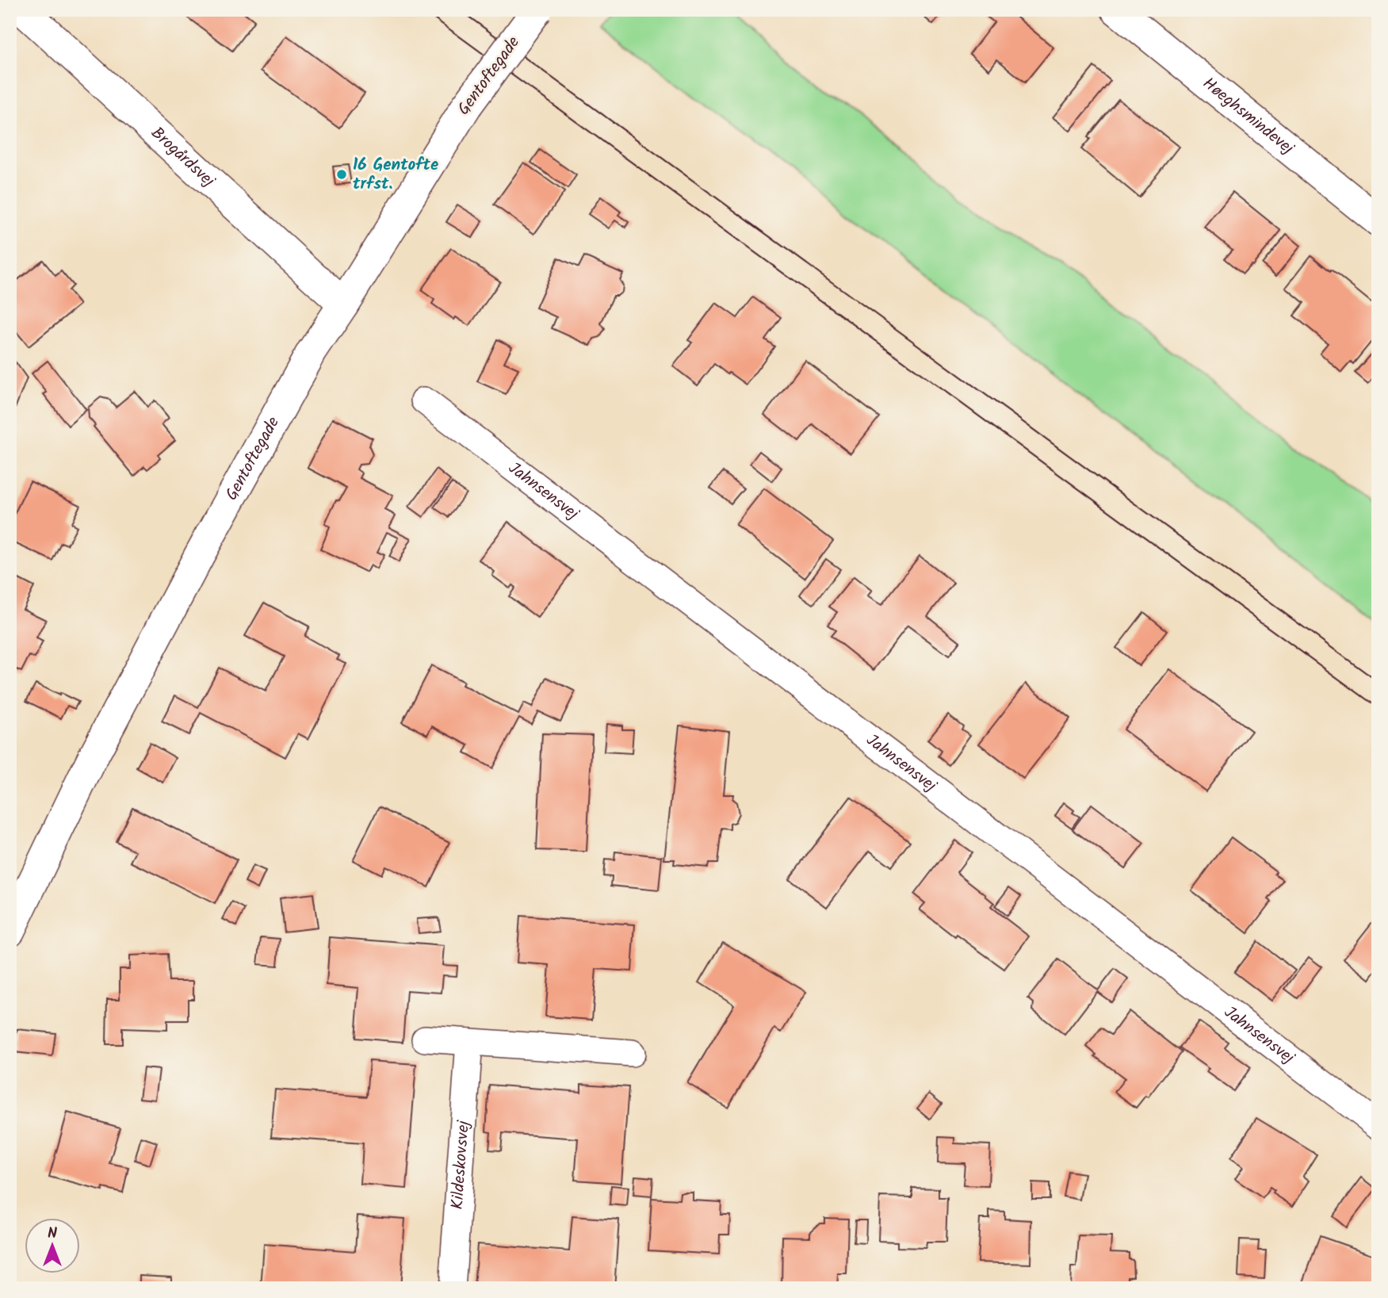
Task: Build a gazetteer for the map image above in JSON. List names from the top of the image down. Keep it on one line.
{"streets":{"street":["Gentoftegade","Høeghsmindevej","Brogårdsvej","Jahnsensvej","Kildeskovsvej"]},"crossings":[["Gentoftegade","Brogårdsvej"]],"places":["16 Gentofte trfst."],"north":"top"}
